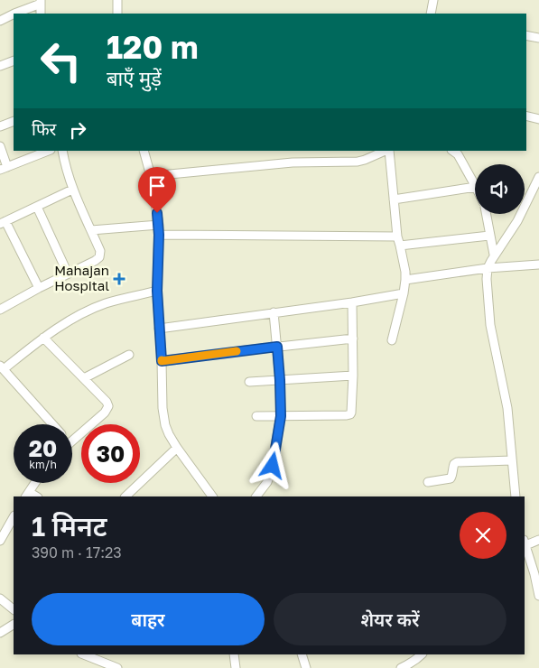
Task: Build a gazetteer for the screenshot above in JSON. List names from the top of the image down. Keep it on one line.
{"places":{"health":["Mahajan Hospital"]},"page":{"turn":["120 m","बाएँ मुड़ें"],"then":"फिर","speed":"20 km/h","limit":"30","heading":["1 मिनट","390 m · 17:23"],"buttons":["बाहर","शेयर करें"]}}
